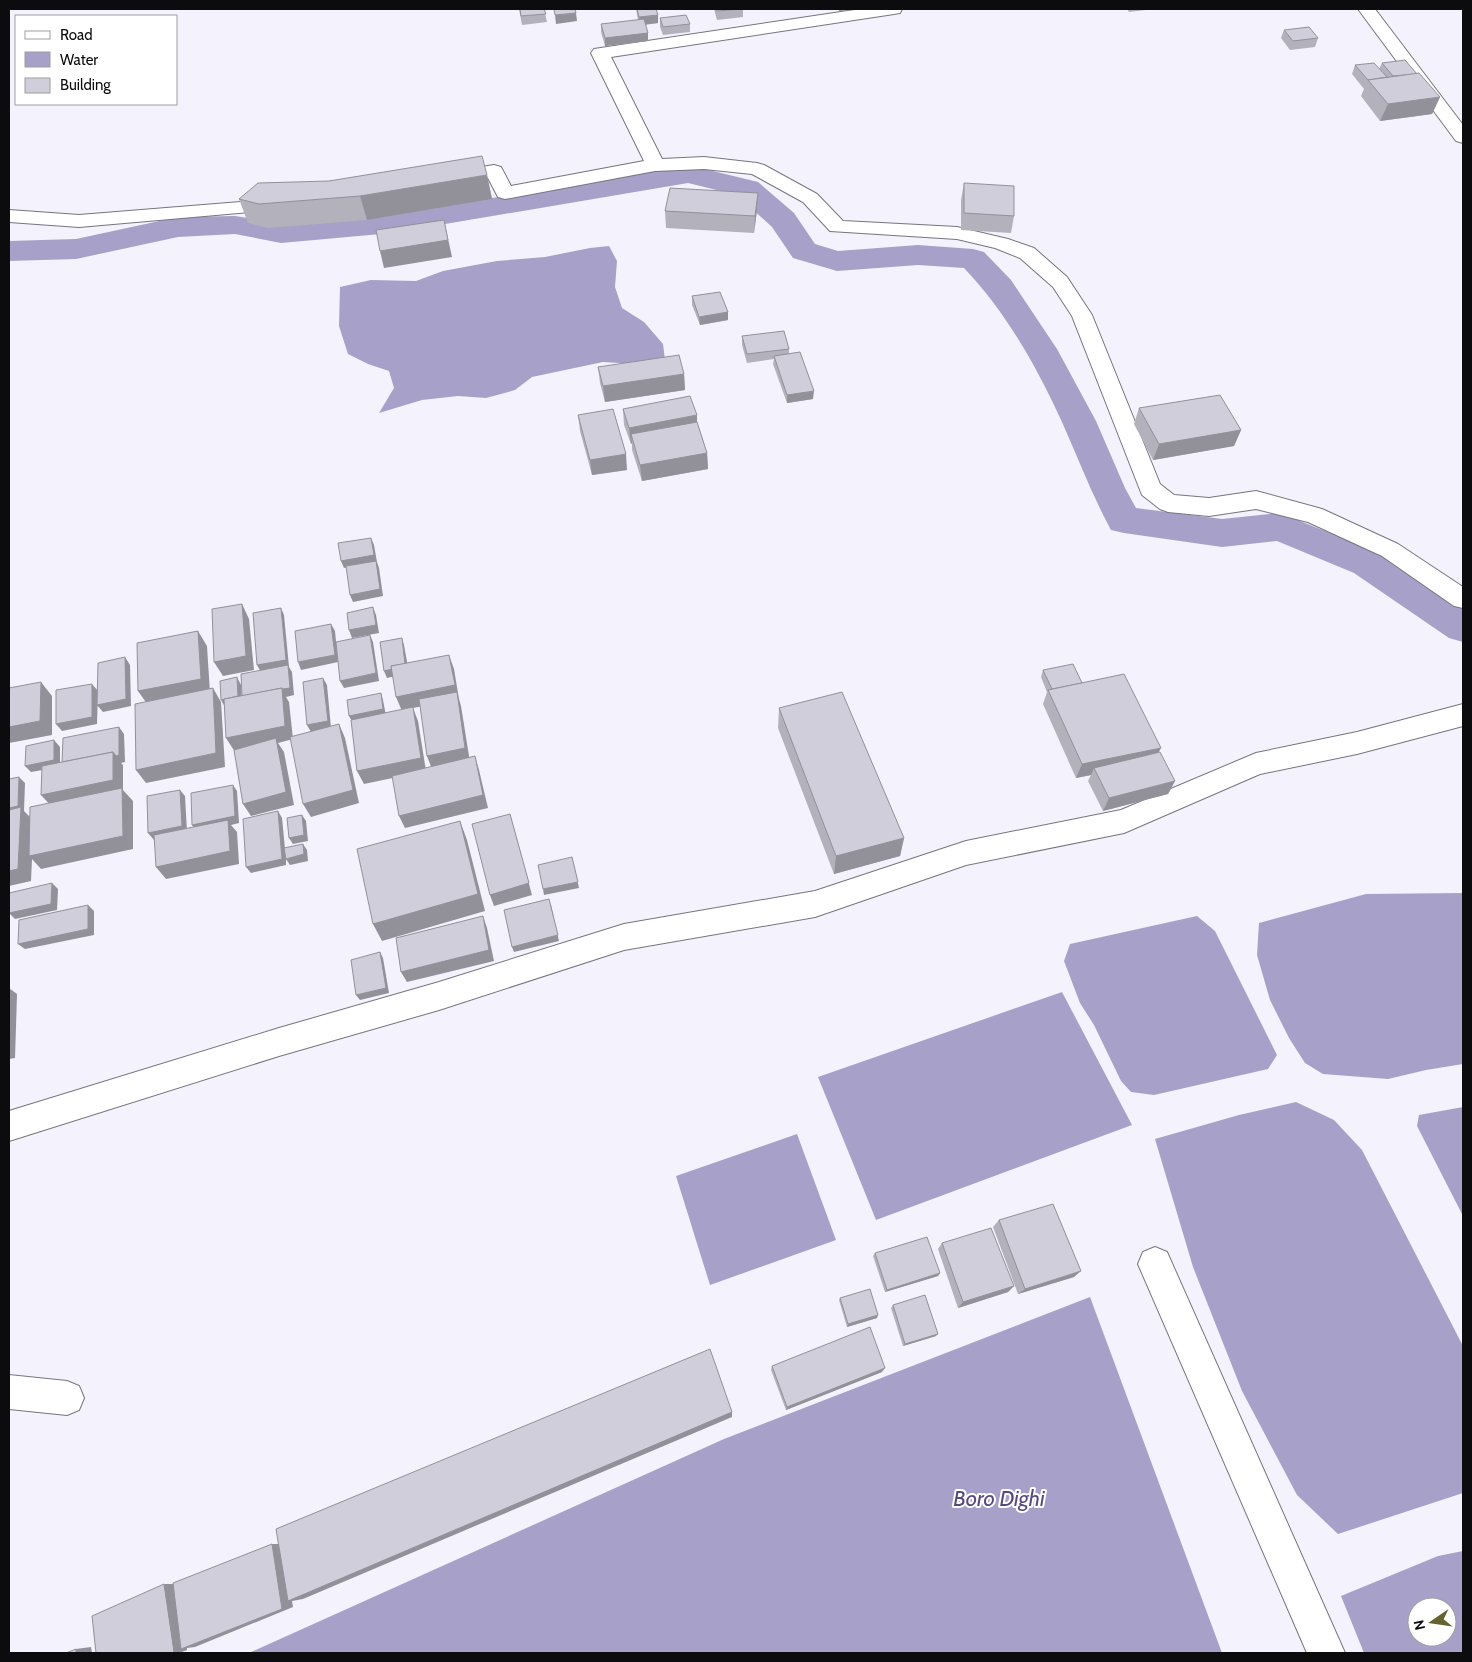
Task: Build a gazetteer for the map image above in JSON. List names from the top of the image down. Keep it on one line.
{"water":["Boro Dighi"],"legend":["Road","Water","Building"],"north":"left"}
